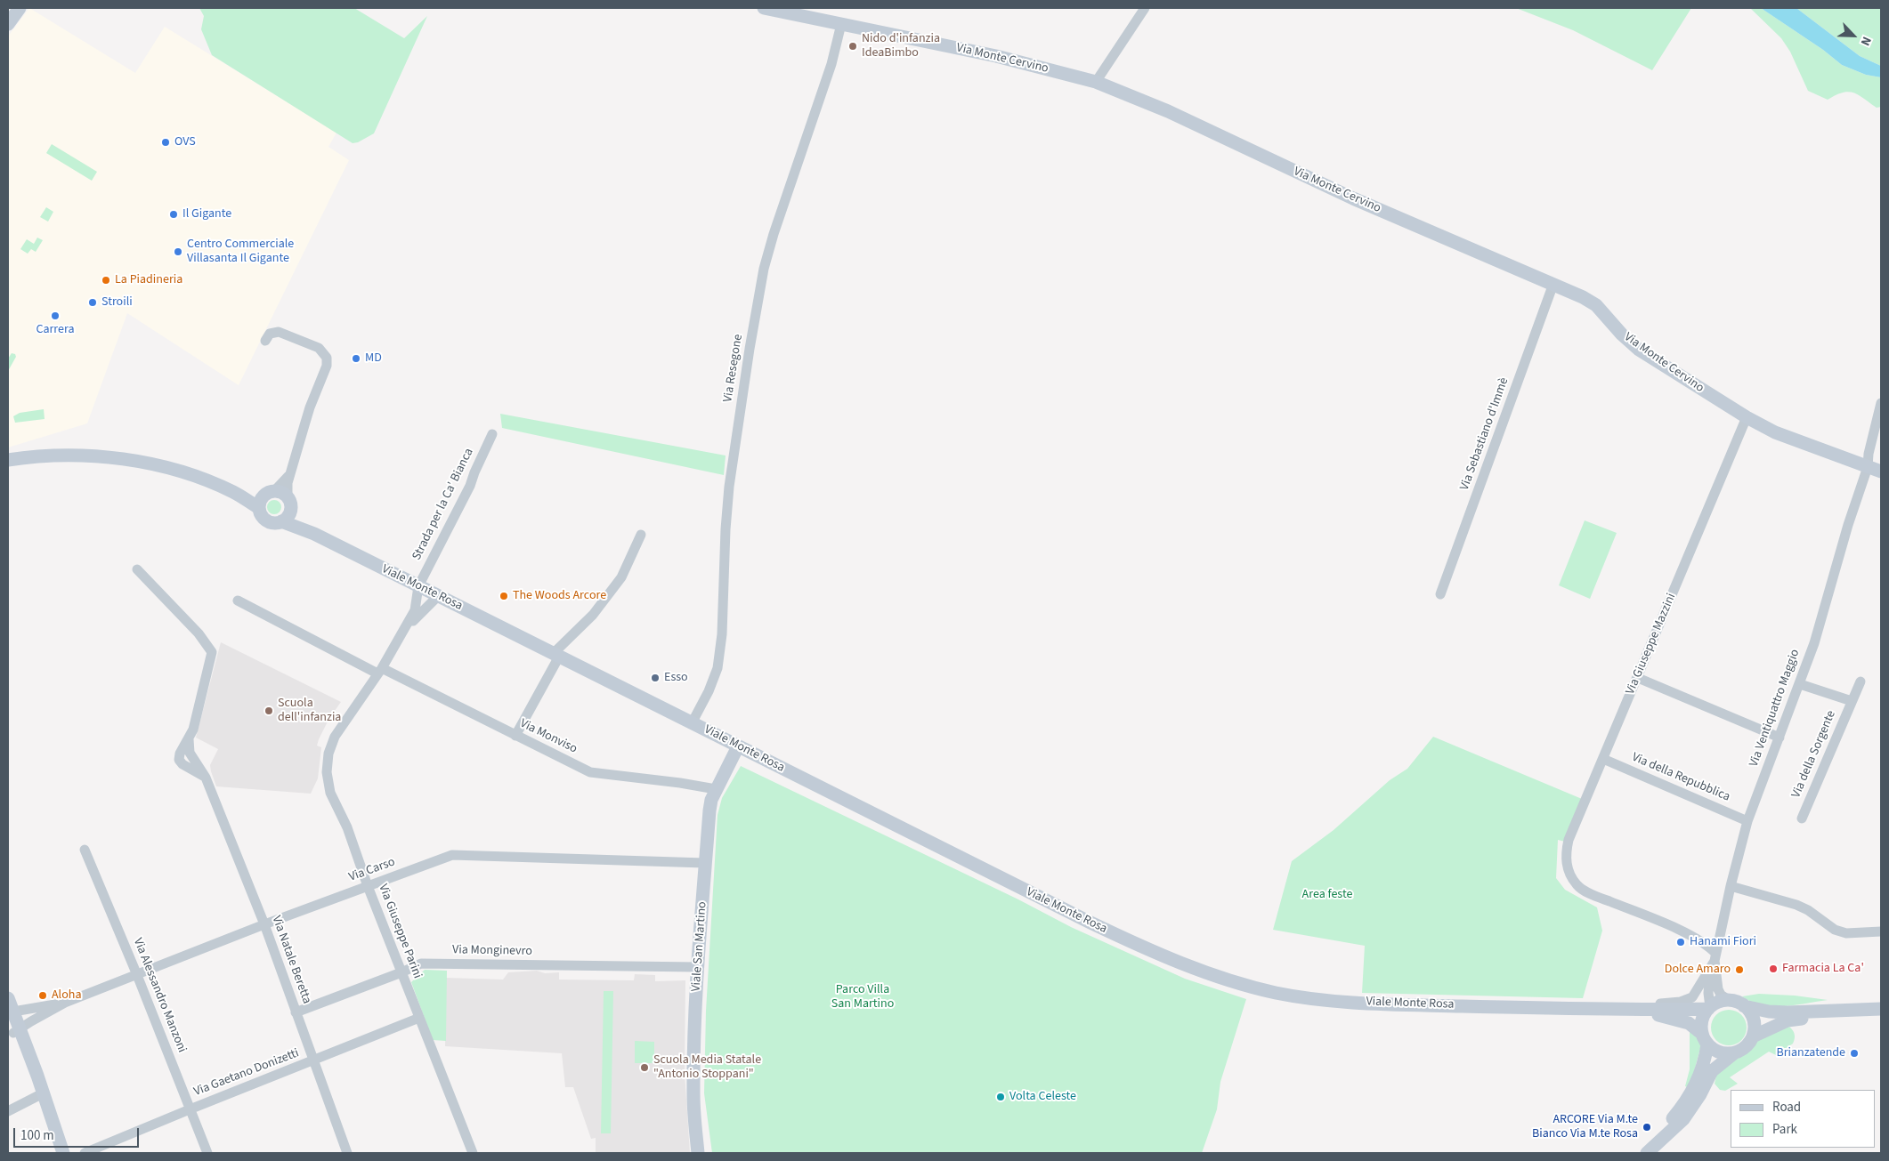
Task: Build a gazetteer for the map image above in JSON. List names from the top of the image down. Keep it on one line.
{"streets":{"main road":["Via Monte Cervino","Viale Monte Rosa","Viale San Martino"],"street":["Via Resegone","Via Sebastiano d'Immè","Strada per la Ca' Bianca","Via Giuseppe Mazzini","Via Ventiquattro Maggio","Via Monviso","Via della Sorgente","Via della Repubblica","Via Carso","Via Giuseppe Parini","Via Monginevro","Via Natale Beretta","Via Alessandro Manzoni","Via Gaetano Donizetti"]},"crossings":[["Via Monte Cervino","Via Resegone"],["Via Monte Cervino","Via Sebastiano d'Immè"],["Via Monte Cervino","Via Giuseppe Mazzini"],["Via Monte Cervino","Via Ventiquattro Maggio"],["Via Resegone","Viale Monte Rosa"],["Strada per la Ca' Bianca","Viale Monte Rosa"],["Strada per la Ca' Bianca","Via Giuseppe Parini"],["Viale Monte Rosa","Via Ventiquattro Maggio"],["Viale Monte Rosa","Via Giuseppe Parini"],["Viale Monte Rosa","Viale San Martino"],["Via Giuseppe Mazzini","Via Ventiquattro Maggio"],["Via Giuseppe Mazzini","Via della Repubblica"],["Via Ventiquattro Maggio","Via della Sorgente"],["Via Ventiquattro Maggio","Via della Repubblica"],["Via Monviso","Via Giuseppe Parini"],["Via Monviso","Viale San Martino"],["Via Carso","Via Giuseppe Parini"],["Via Carso","Viale San Martino"],["Via Carso","Via Natale Beretta"],["Via Carso","Via Alessandro Manzoni"],["Via Giuseppe Parini","Via Monginevro"],["Via Giuseppe Parini","Via Gaetano Donizetti"],["Viale San Martino","Via Monginevro"],["Via Monginevro","Via Natale Beretta"],["Via Natale Beretta","Via Gaetano Donizetti"],["Via Alessandro Manzoni","Via Gaetano Donizetti"]],"parks":["Area feste","Parco Villa San Martino"],"places":["Nido d'infanzia IdeaBimbo","OVS","Il Gigante","Centro Commerciale Villasanta Il Gigante","La Piadineria","Stroili","Carrera","MD","The Woods Arcore","Esso","Scuola dell'infanzia","Hanami Fiori","Farmacia La Ca'","Dolce Amaro","Aloha","Brianzatende","Scuola Media Statale \"Antonio Stoppani\"","Volta Celeste","ARCORE Via M.te Bianco Via M.te Rosa"],"legend":["Road","Park"],"scale_bar":"100 m","north":"bottom right"}
